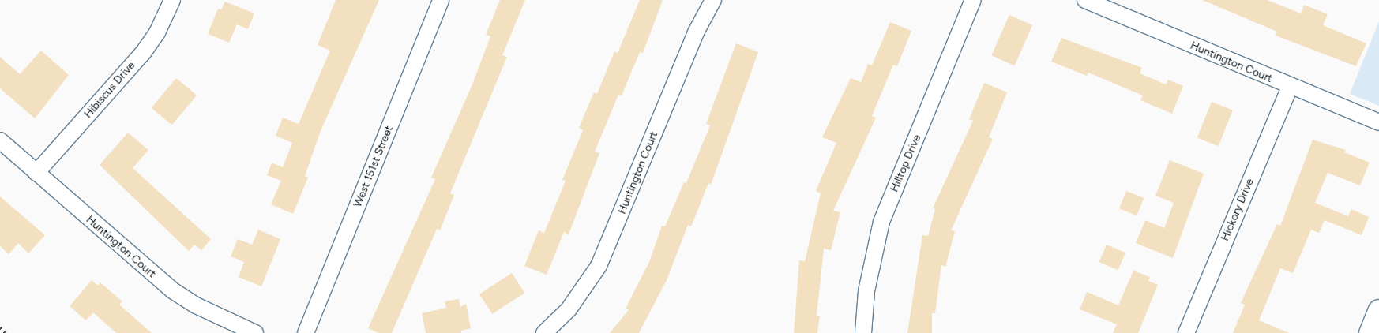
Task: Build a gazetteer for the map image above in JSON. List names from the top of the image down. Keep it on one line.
{"streets":{"street":["Huntington Court","Hibiscus Drive","Hilltop Drive","West 151st Street","Hickory Drive"]},"crossings":[["Huntington Court","Hibiscus Drive"],["Huntington Court","Hickory Drive"]]}
